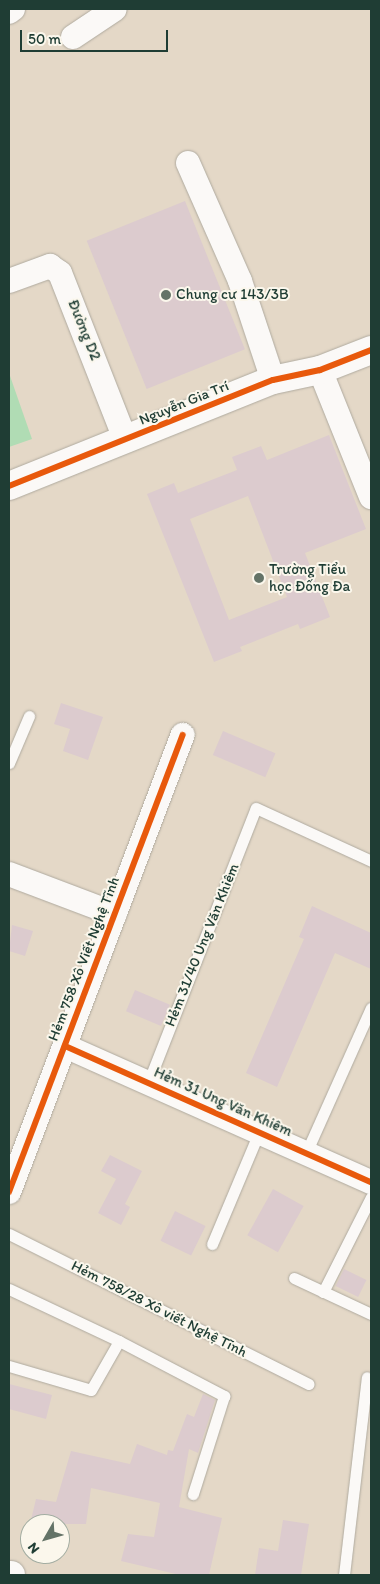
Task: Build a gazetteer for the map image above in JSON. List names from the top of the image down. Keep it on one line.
{"streets":{"street":["Đường D2","Nguyễn Gia Trí","Hẻm 758 Xô Viết Nghệ Tĩnh","Hẻm 31 Ung Văn Khiêm"],"lane":["Hẻm 31/40 Ung Văn Khiêm","Hẻm 758/28 Xô viết Nghệ Tĩnh"]},"crossings":[["Đường D2","Nguyễn Gia Trí"],["Hẻm 31/40 Ung Văn Khiêm","Hẻm 31 Ung Văn Khiêm"],["Hẻm 758 Xô Viết Nghệ Tĩnh","Hẻm 31 Ung Văn Khiêm"]],"places":["Chung cư 143/3B","Trường Tiểu học Đống Đa"],"scale_bar":"50 m","north":"bottom left"}
